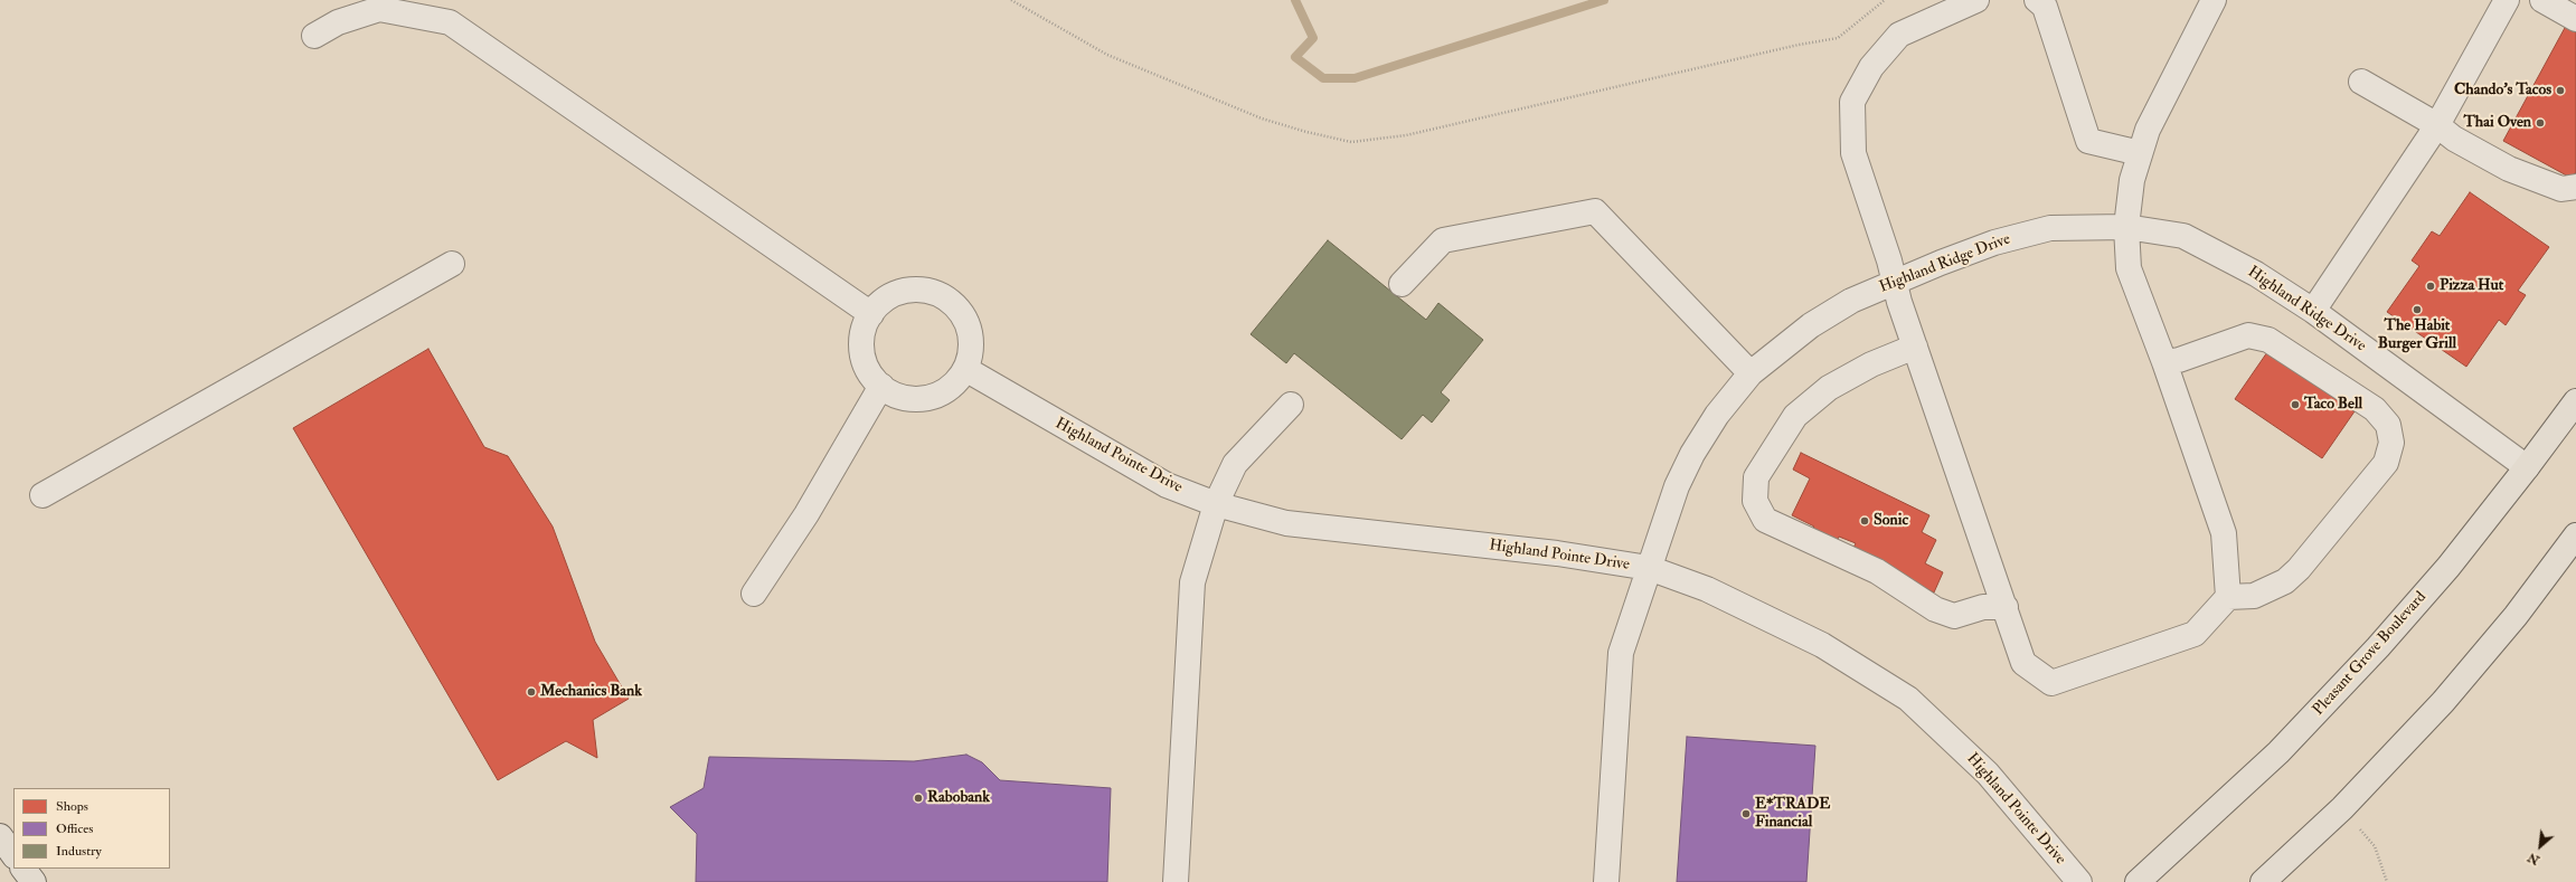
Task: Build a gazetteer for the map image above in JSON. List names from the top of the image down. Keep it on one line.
{"streets":{"main road":["Pleasant Grove Boulevard"],"street":["Highland Ridge Drive","Highland Pointe Drive"]},"crossings":[["Highland Ridge Drive","Highland Pointe Drive"],["Highland Ridge Drive","Pleasant Grove Boulevard"]],"places":["Chando's Tacos","Thai Oven","Pizza Hut","The Habit Burger Grill","Taco Bell","Sonic","Mechanics Bank","Rabobank","E*TRADE Financial"],"legend":["Shops","Offices","Industry"],"north":"bottom left"}
